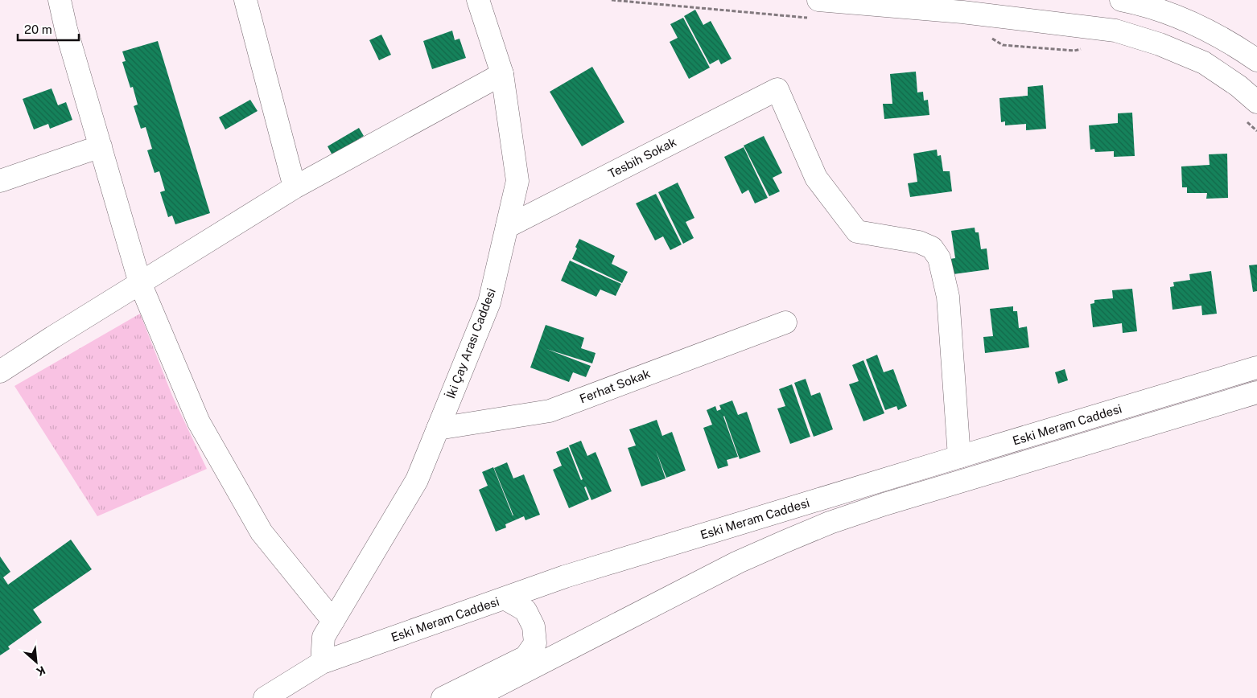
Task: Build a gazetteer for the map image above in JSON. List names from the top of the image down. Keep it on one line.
{"streets":{"street":["Tesbih Sokak","İki Çay Arası Caddesi","Ferhat Sokak","Eski Meram Caddesi"]},"crossings":[["Tesbih Sokak","İki Çay Arası Caddesi"],["Tesbih Sokak","Eski Meram Caddesi"],["İki Çay Arası Caddesi","Ferhat Sokak"],["İki Çay Arası Caddesi","Eski Meram Caddesi"]],"scale_bar":"20 m","north":"bottom right"}
